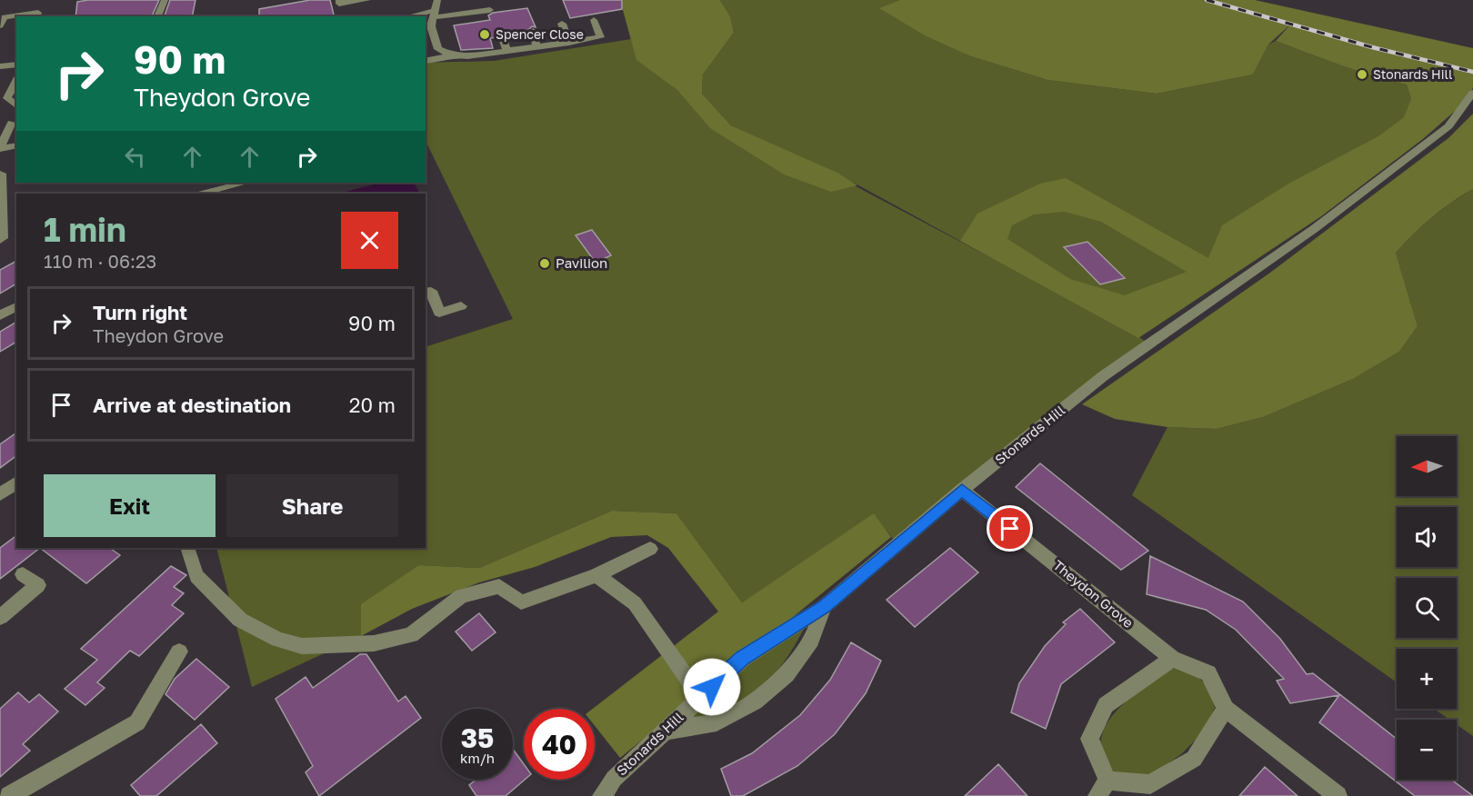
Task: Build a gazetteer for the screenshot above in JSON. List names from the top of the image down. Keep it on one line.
{"streets":{"street":["Stonards Hill","Theydon Grove"]},"crossings":[["Stonards Hill","Theydon Grove"]],"places":["Spencer Close","Stonards Hill","Pavilion"],"north":"left","page":{"turn":["90 m","Theydon Grove"],"heading":["1 min","110 m · 06:23"],"list":[{"name":"Turn right","note":"Theydon Grove","value":"90 m"},{"name":"Arrive at destination","value":"20 m"}],"map_buttons":["+","−"],"buttons":["Exit","Share"],"speed":"35 km/h","limit":"40"}}
